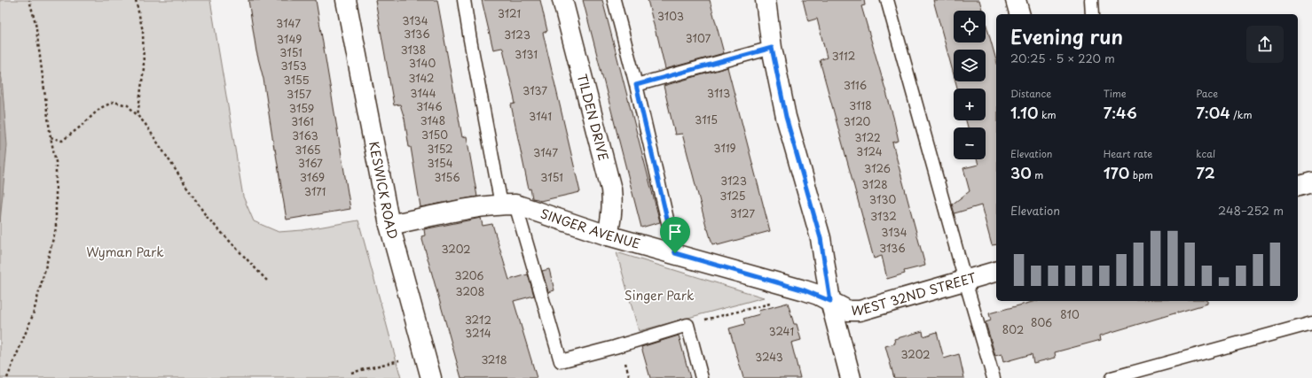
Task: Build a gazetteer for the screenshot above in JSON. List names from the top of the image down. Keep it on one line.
{"streets":{"street":["TILDEN DRIVE","KESWICK ROAD","SINGER AVENUE","WEST 32ND STREET"]},"crossings":[["TILDEN DRIVE","SINGER AVENUE"],["KESWICK ROAD","SINGER AVENUE"],["SINGER AVENUE","WEST 32ND STREET"]],"parks":["Wyman Park","Singer Park"],"house_numbers":["3121","3103","3134","3147","3136","3123","3107","3149","3138","3151","3131","3112","3140","3153","3142","3155","3116","3137","3144","3113","3157","3118","3146","3159","3141","3115","3148","3161","3120","3150","3163","3122","3119","3152","3165","3124","3147","3167","3154","3126","3169","3156","3151","3123","3128","3171","3125","3130","3127","3132","3134","3136","3202","3206","3208","810","3212","806","802","3241","3214","3202","3243","3218"],"page":{"map_buttons":["+","−"],"heading":["Evening run","20:25 · 5 × 220 m"],"stats":[["Distance","1.10 km"],["Time","7:46"],["Pace","7:04 /km"],["Elevation","30 m"],["Heart rate","170 bpm"],["kcal","72"]],"chart":["Elevation","248–252 m"]}}
